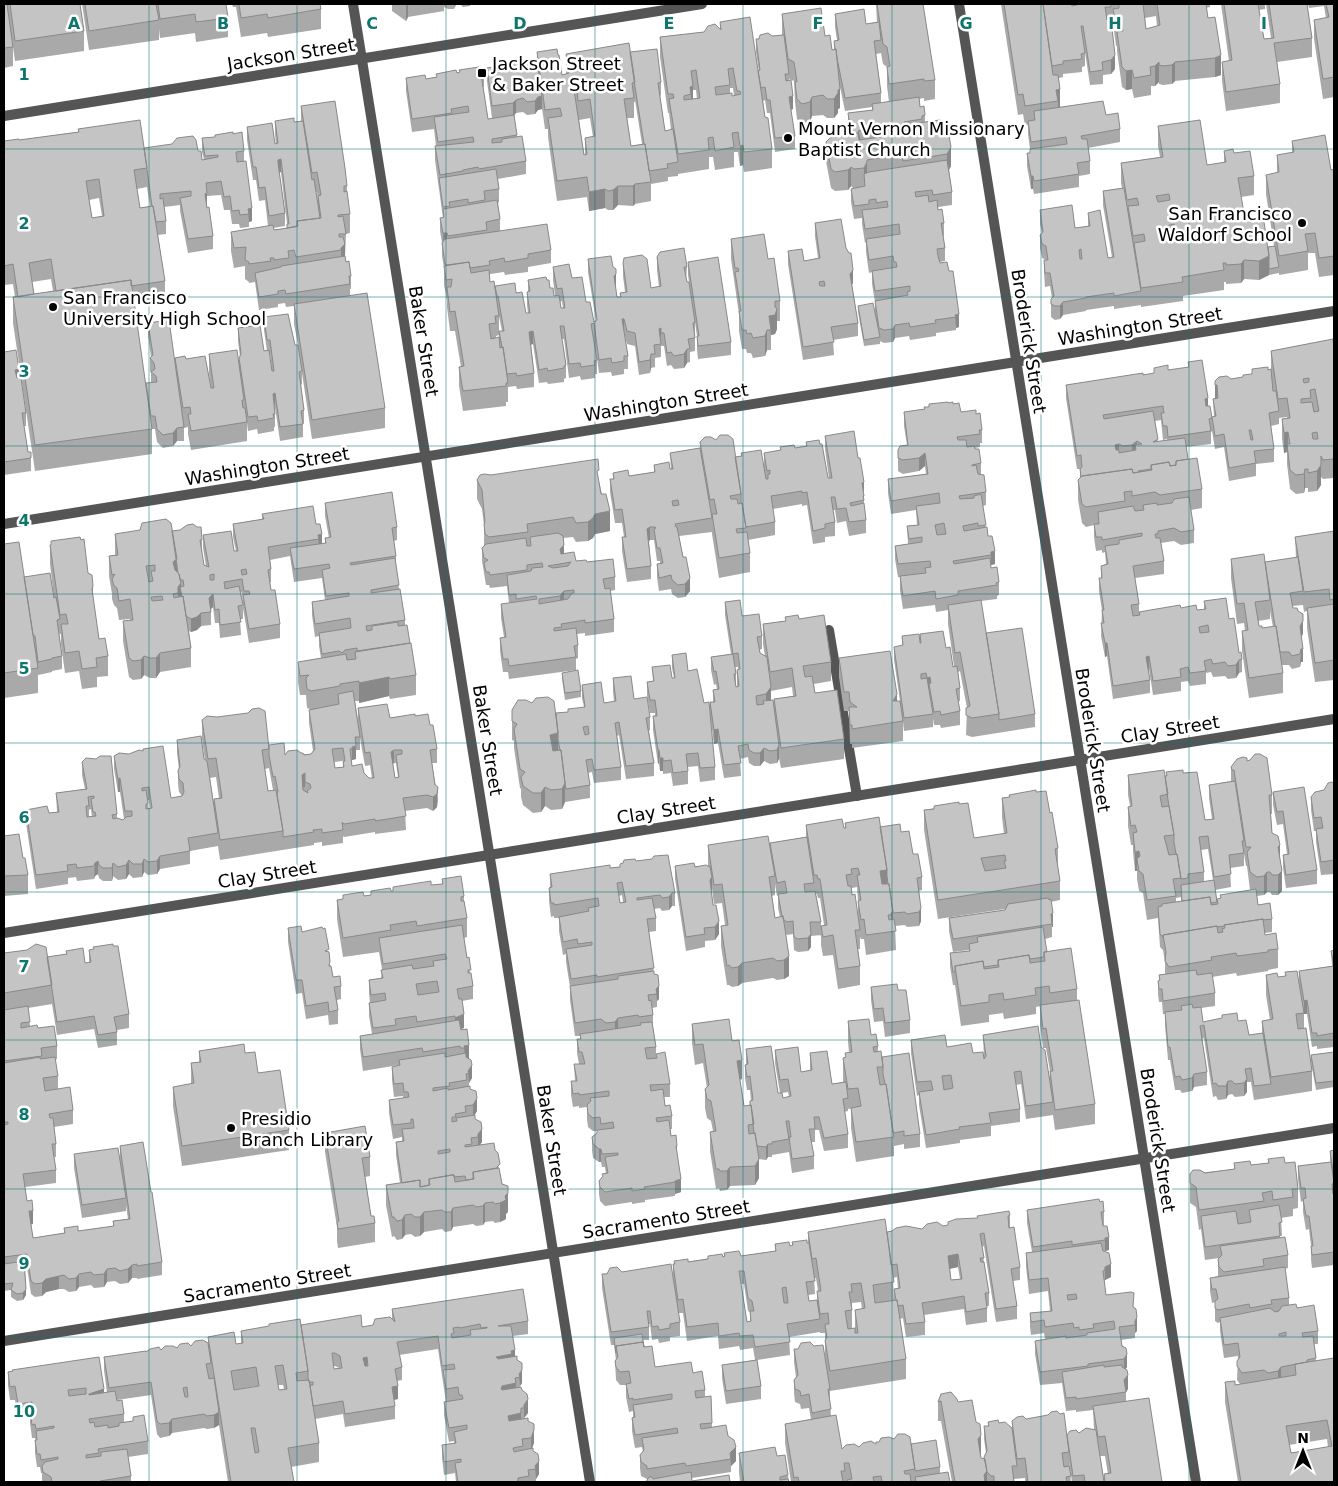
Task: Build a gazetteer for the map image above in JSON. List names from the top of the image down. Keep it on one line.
{"streets":{"street":["Jackson Street","Washington Street","Baker Street","Broderick Street","Clay Street","Sacramento Street"]},"crossings":[["Jackson Street","Baker Street"],["Washington Street","Baker Street"],["Washington Street","Broderick Street"],["Baker Street","Clay Street"],["Baker Street","Sacramento Street"],["Broderick Street","Clay Street"],["Broderick Street","Sacramento Street"]],"places":{"transit":["Jackson Street & Baker Street"],"other":["Mount Vernon Missionary Baptist Church","San Francisco Waldorf School","San Francisco University High School","Presidio Branch Library"]},"north":"top","grid":{"columns":["A","B","C","D","E","F","G","H","I"],"rows":["1","2","3","4","5","6","7","8","9","10"]}}
